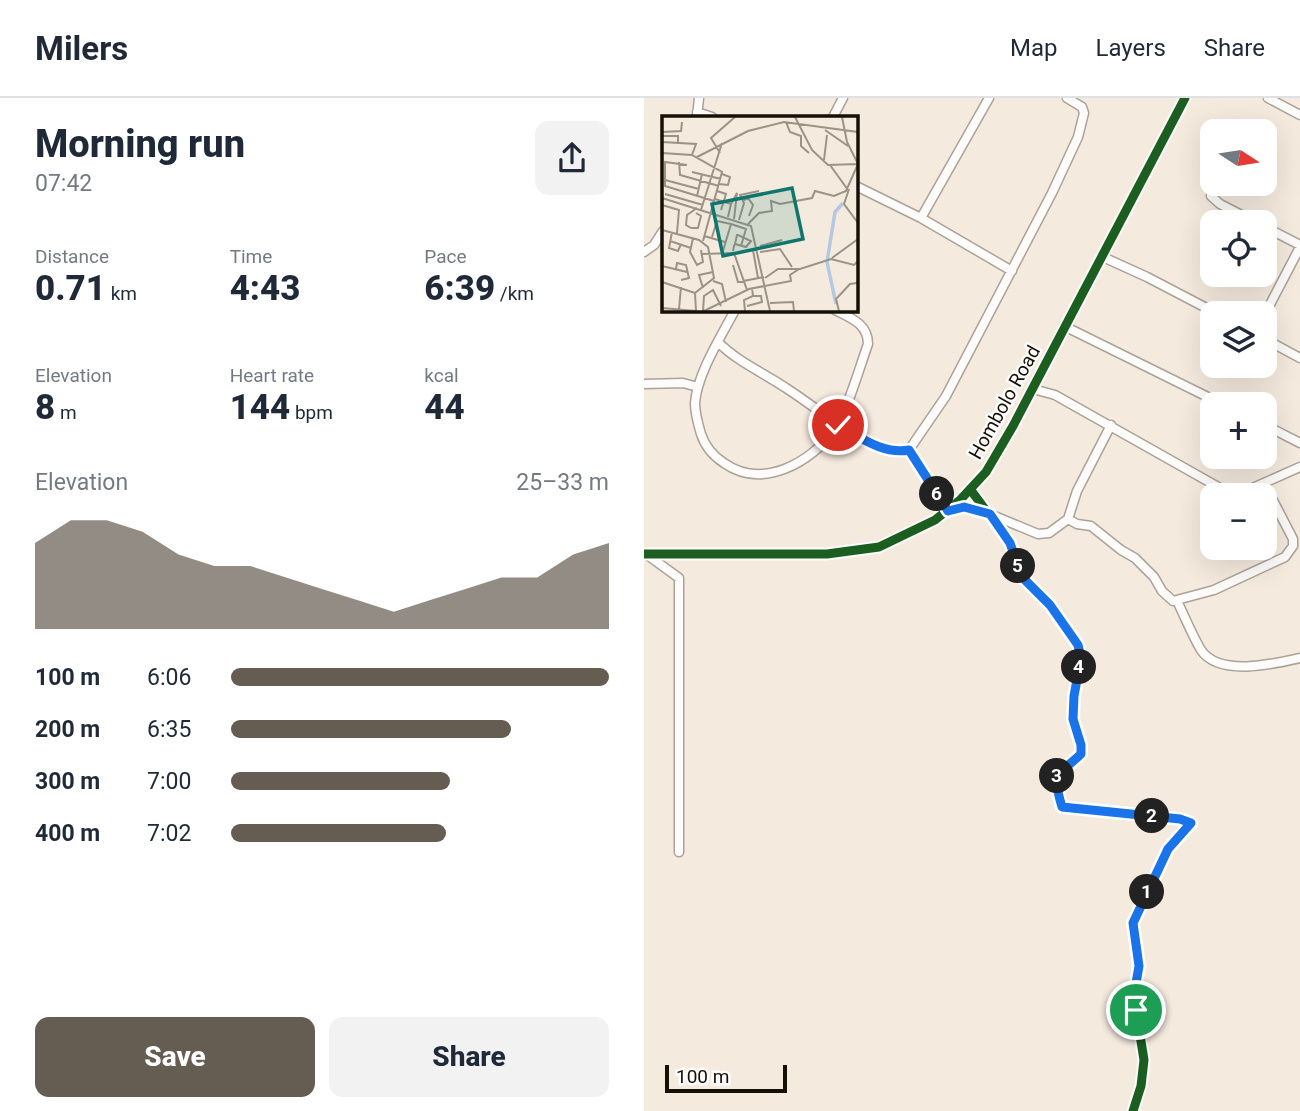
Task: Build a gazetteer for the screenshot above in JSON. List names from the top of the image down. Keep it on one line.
{"streets":{"street":["Hombolo Road"]},"scale_bar":"100 m","north":"right","page":{"header":"Milers","nav":["Map","Layers","Share"],"heading":["Morning run","07:42"],"map_buttons":["+","−"],"stats":[["Distance","0.71 km"],["Time","4:43"],["Pace","6:39 /km"],["Elevation","8 m"],["Heart rate","144 bpm"],["kcal","44"]],"chart":["Elevation","25–33 m"],"pins":["6","5","4","3","2","1"],"list":[{"name":"100 m","note":"6:06"},{"name":"200 m","note":"6:35"},{"name":"300 m","note":"7:00"},{"name":"400 m","note":"7:02"}],"buttons":["Save","Share"],"scale":"100 m"}}
